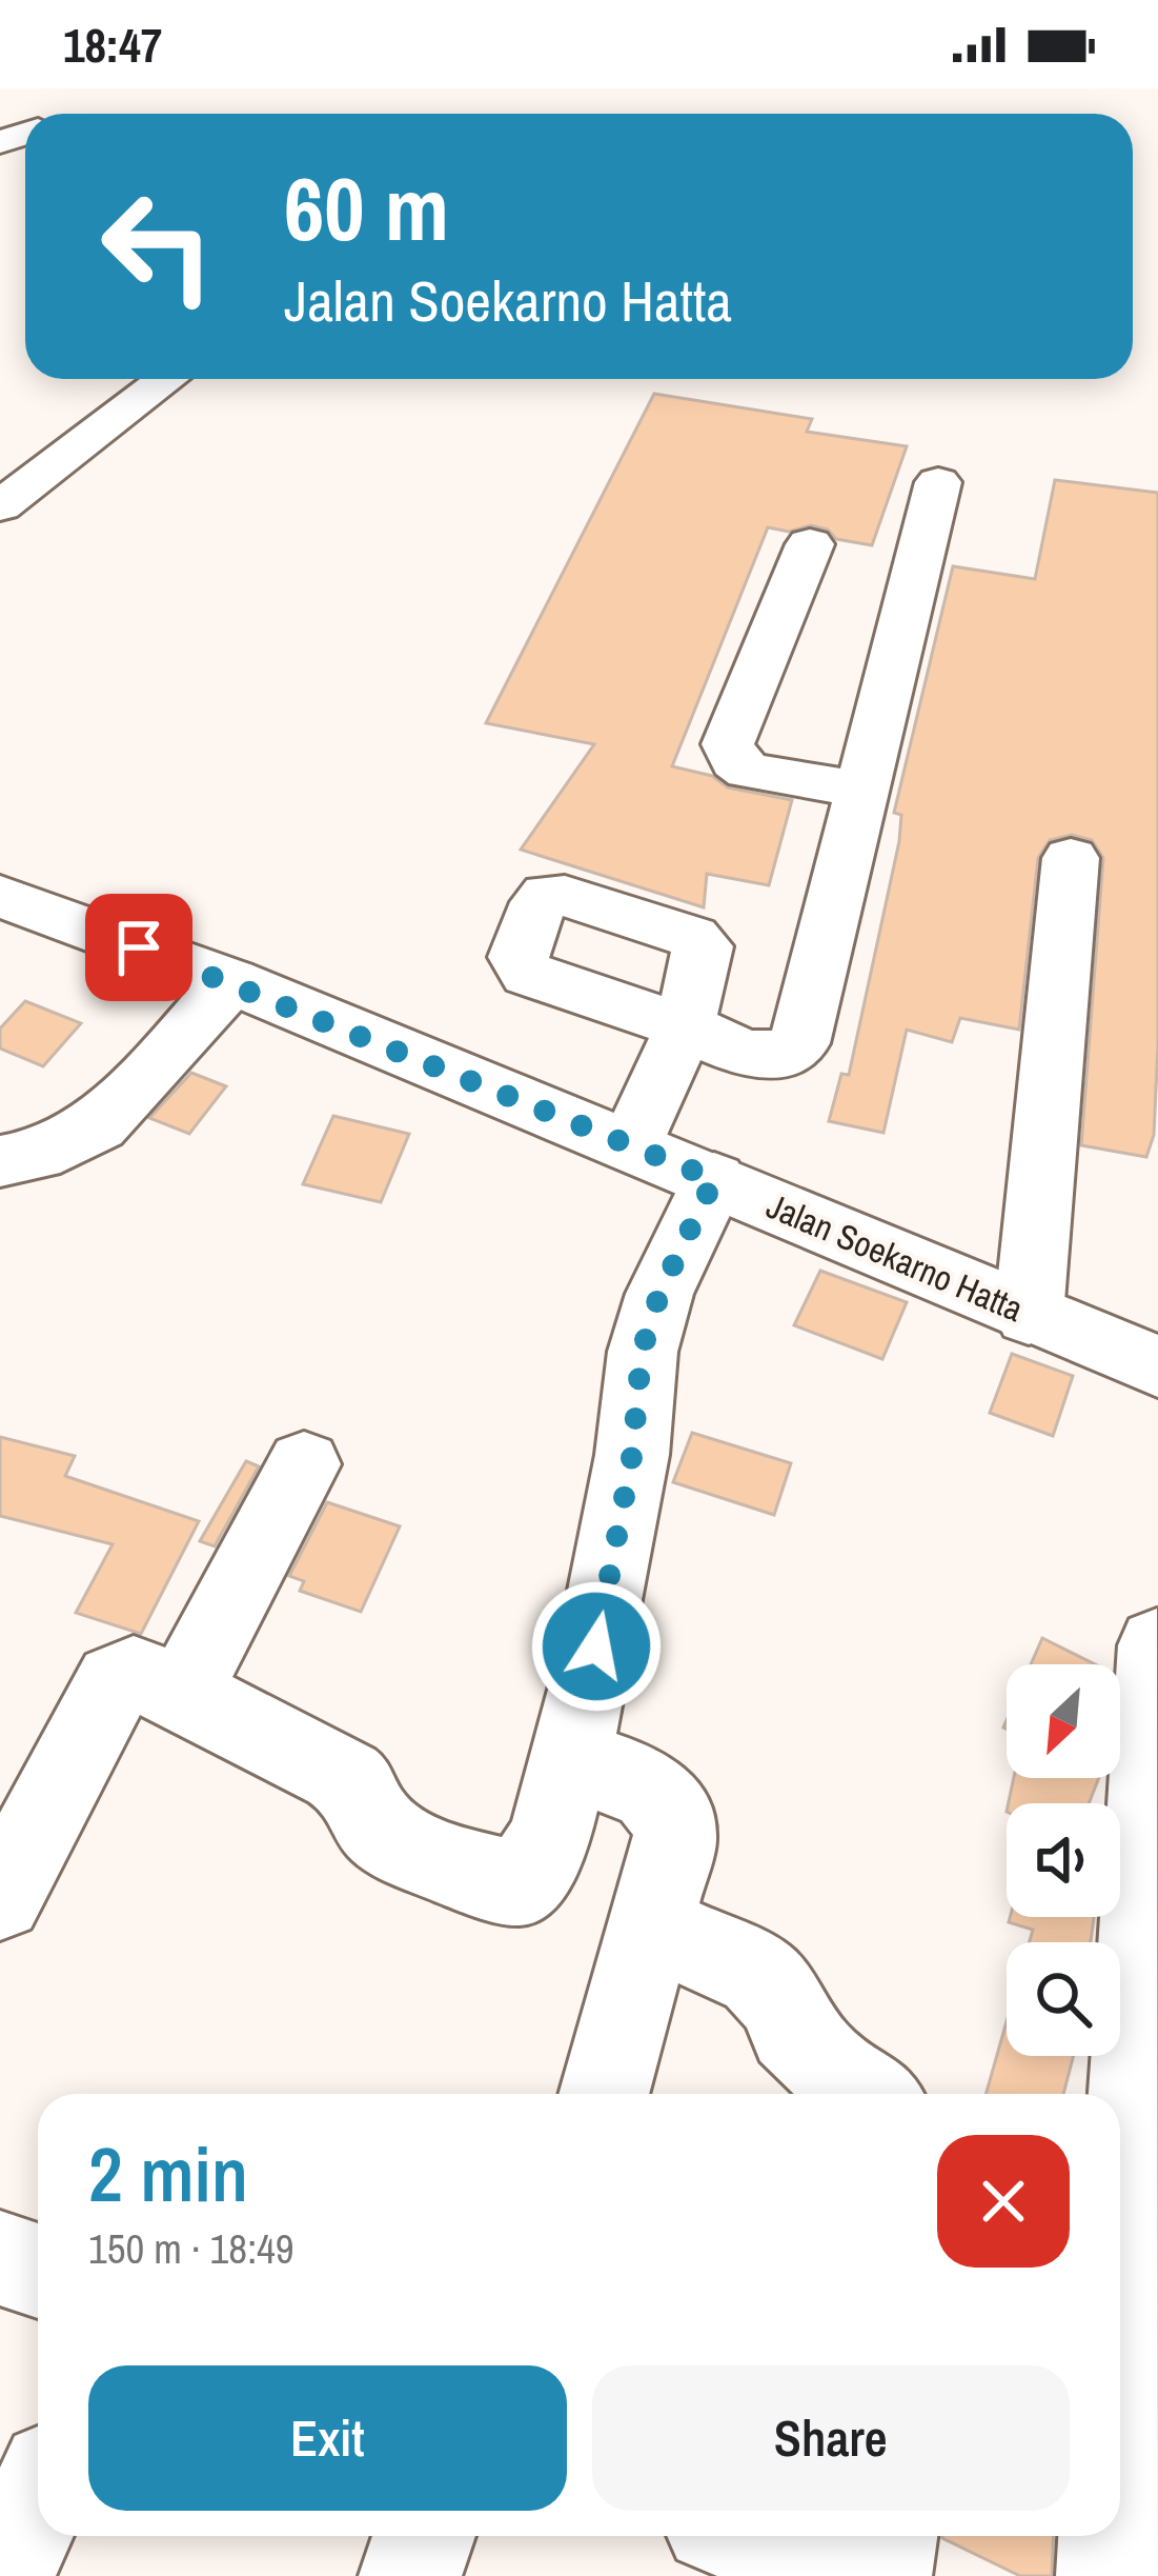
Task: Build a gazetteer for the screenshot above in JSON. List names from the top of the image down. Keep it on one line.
{"streets":{"street":["Jalan Soekarno Hatta"]},"north":"bottom left","page":{"status":"18:47","turn":["60 m","Jalan Soekarno Hatta"],"heading":["2 min","150 m · 18:49"],"buttons":["Exit","Share"]}}
